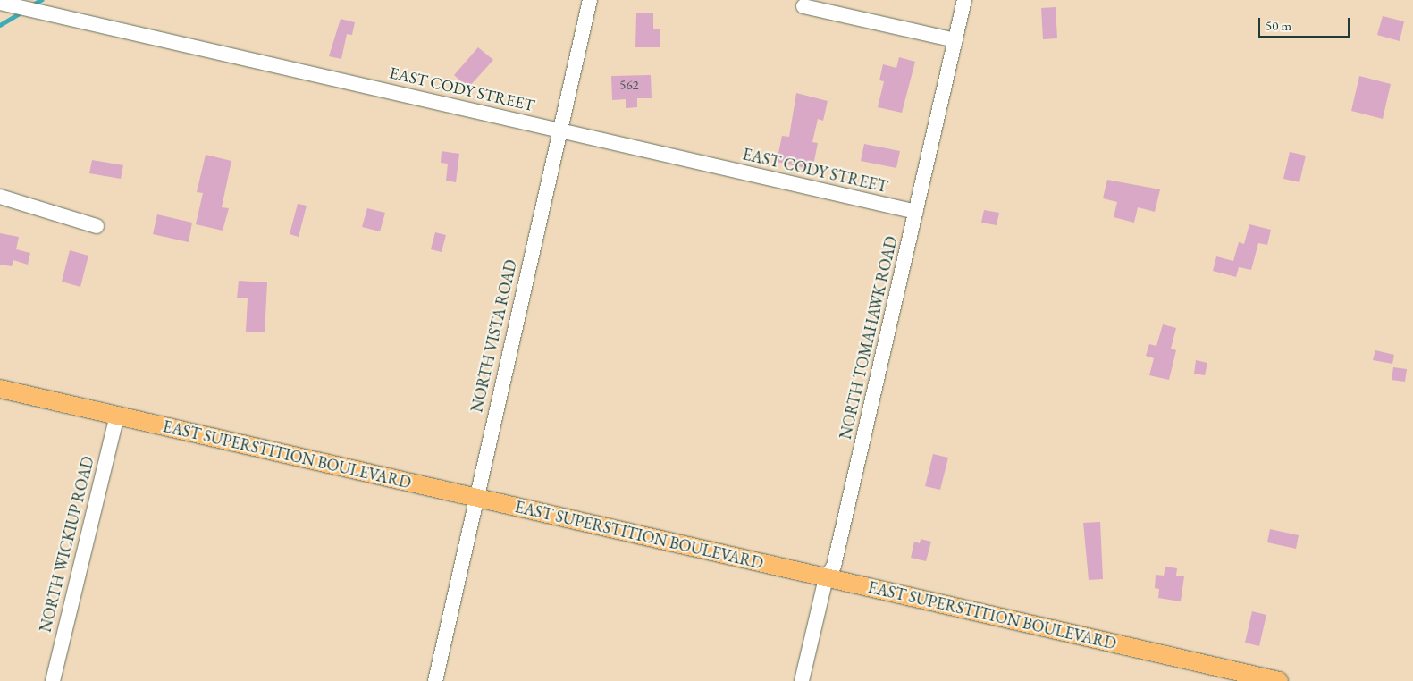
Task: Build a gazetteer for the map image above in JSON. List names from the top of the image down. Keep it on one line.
{"streets":{"main road":["EAST SUPERSTITION BOULEVARD"],"street":["EAST CODY STREET","NORTH VISTA ROAD","NORTH TOMAHAWK ROAD","NORTH WICKIUP ROAD"]},"crossings":[["EAST CODY STREET","NORTH VISTA ROAD"],["EAST CODY STREET","NORTH TOMAHAWK ROAD"],["NORTH VISTA ROAD","EAST SUPERSTITION BOULEVARD"],["NORTH TOMAHAWK ROAD","EAST SUPERSTITION BOULEVARD"],["EAST SUPERSTITION BOULEVARD","NORTH WICKIUP ROAD"]],"house_numbers":["562"],"scale_bar":"50 m"}
